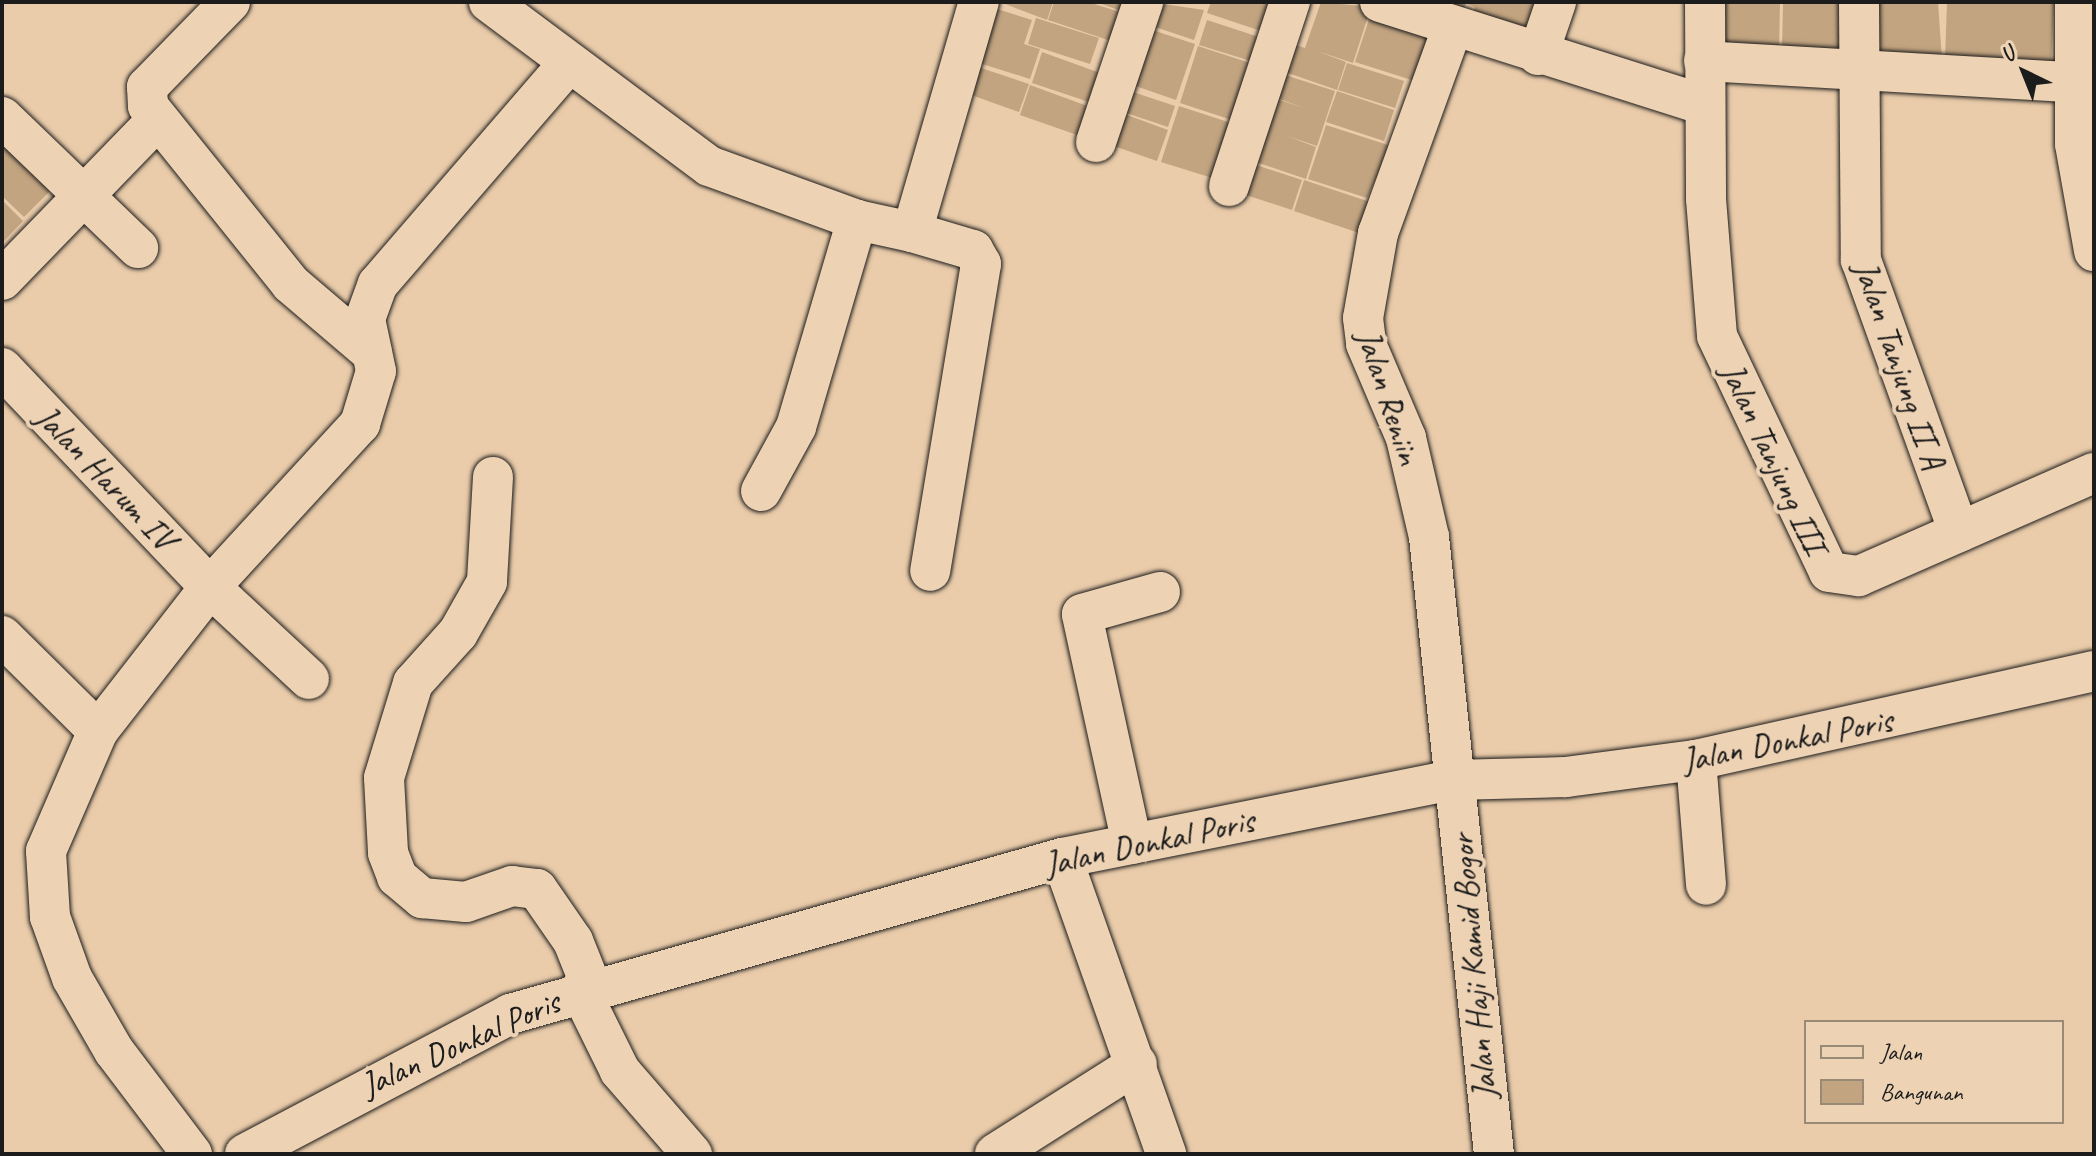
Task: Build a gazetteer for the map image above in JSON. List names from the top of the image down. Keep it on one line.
{"streets":{"street":["Jalan Tanjung II A","Jalan Reniin","Jalan Tanjung III","Jalan Harum IV","Jalan Donkal Poris","Jalan Haji Kamid Bogor"]},"crossings":[["Jalan Tanjung II A","Jalan Tanjung III"],["Jalan Reniin","Jalan Donkal Poris"],["Jalan Reniin","Jalan Haji Kamid Bogor"],["Jalan Donkal Poris","Jalan Haji Kamid Bogor"]],"legend":["Jalan","Bangunan"],"north":"top left"}
